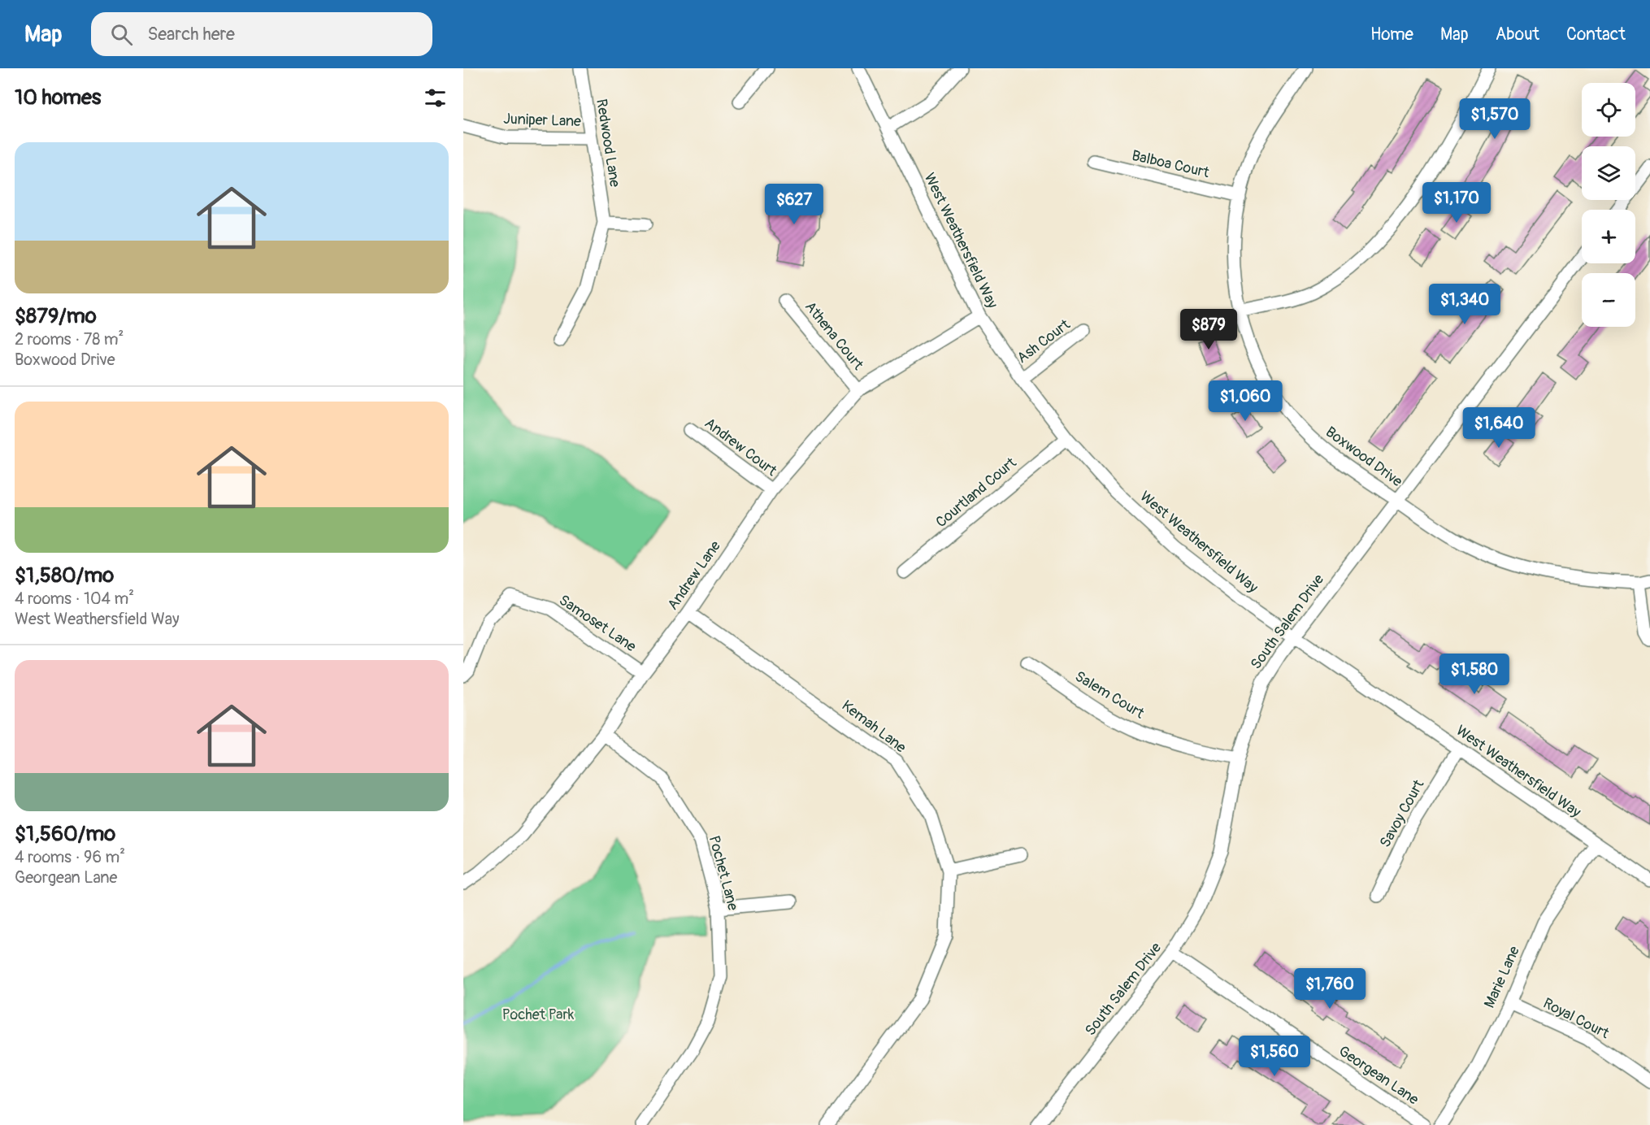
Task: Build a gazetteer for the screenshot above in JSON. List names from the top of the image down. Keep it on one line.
{"streets":{"street":["Juniper Lane","Redwood Lane","Balboa Court","West Weathersfield Way","Athena Court","Ash Court","Andrew Court","Boxwood Drive","Courtland Court","Andrew Lane","South Salem Drive","Samoset Lane","Salem Court","Kemah Lane","Savoy Court","Pochet Lane","Marie Lane","Royal Court","Georgean Lane"]},"crossings":[["Juniper Lane","Redwood Lane"],["Balboa Court","Boxwood Drive"],["West Weathersfield Way","Ash Court"],["West Weathersfield Way","Courtland Court"],["West Weathersfield Way","Andrew Lane"],["West Weathersfield Way","South Salem Drive"],["West Weathersfield Way","Savoy Court"],["West Weathersfield Way","Marie Lane"],["Athena Court","Andrew Lane"],["Andrew Court","Andrew Lane"],["Boxwood Drive","South Salem Drive"],["Andrew Lane","Samoset Lane"],["Andrew Lane","Kemah Lane"],["Andrew Lane","Pochet Lane"],["South Salem Drive","Salem Court"],["South Salem Drive","Georgean Lane"],["Marie Lane","Royal Court"]],"parks":["Pochet Park"],"page":{"header":"Map","search":"Search here","nav":["Home","Map","About","Contact"],"heading":"10 homes","map_buttons":["+","−"],"price":["$1,570","$1,170","$627","$1,340","$879","$1,060","$1,640","$1,580","$1,760","$1,560"],"list":[{"name":"$879/mo","note":"2 rooms · 78 m² · Boxwood Drive"},{"name":"$1,580/mo","note":"4 rooms · 104 m² · West Weathersfield Way"},{"name":"$1,560/mo","note":"4 rooms · 96 m² · Georgean Lane"}]}}
